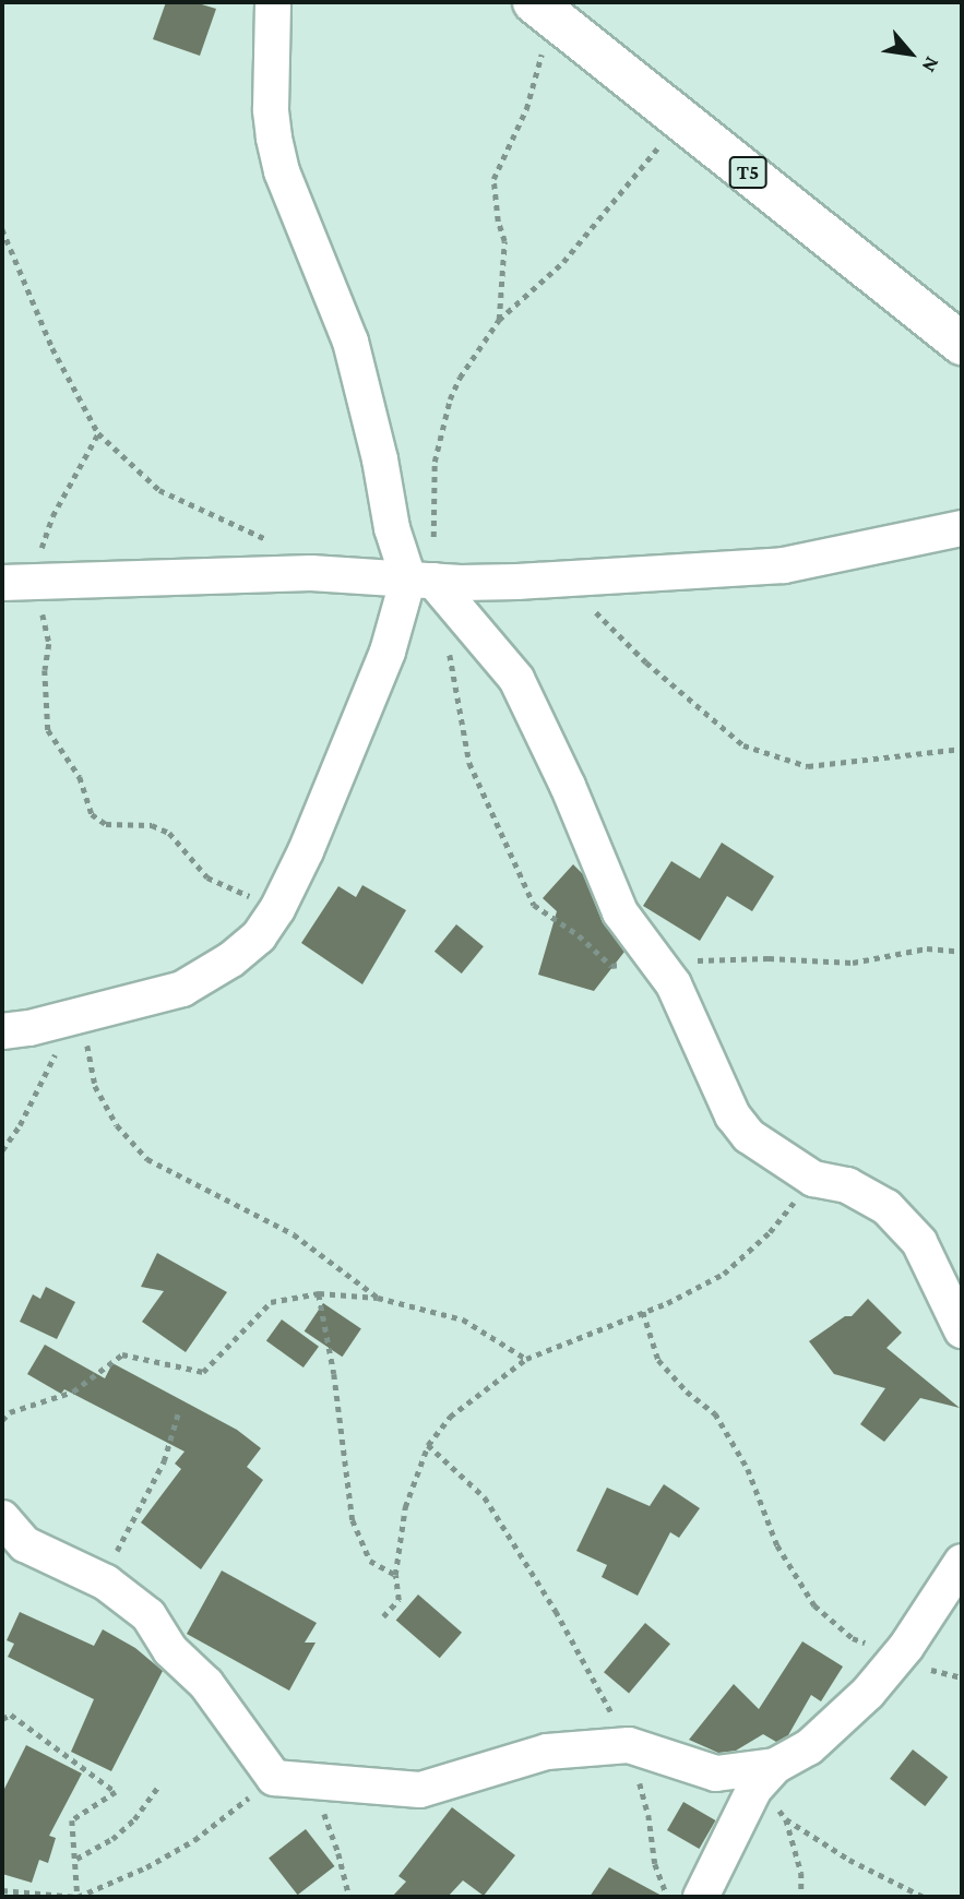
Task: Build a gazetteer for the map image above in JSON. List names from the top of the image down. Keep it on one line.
{"streets":{"highway":["T5"]},"north":"bottom right"}
